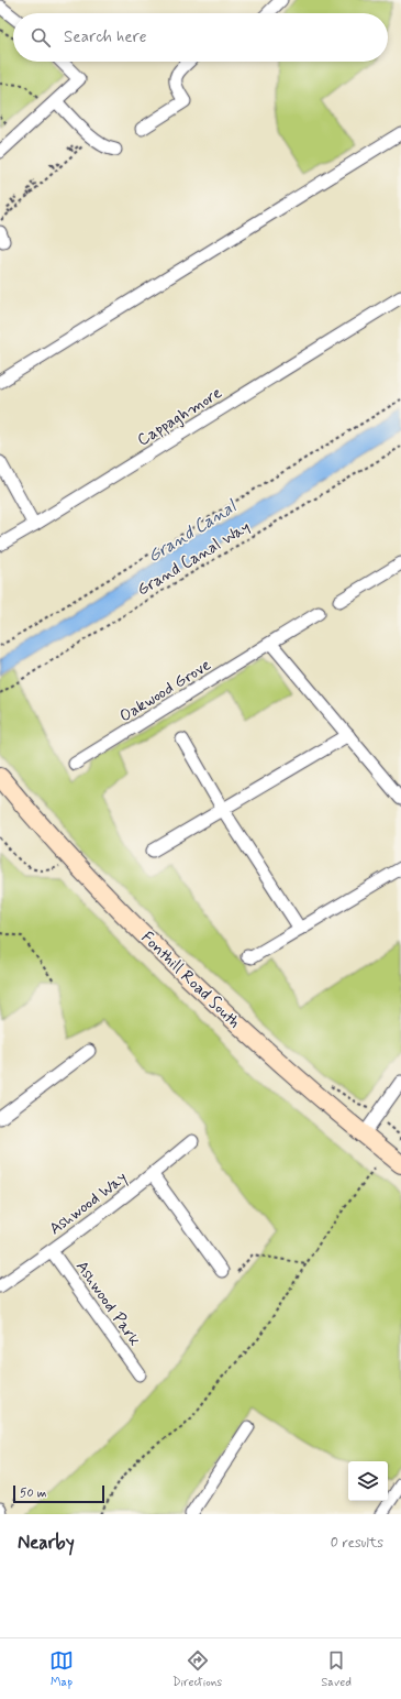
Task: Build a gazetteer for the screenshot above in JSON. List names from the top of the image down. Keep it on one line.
{"streets":{"main road":["Fonthill Road South"],"street":["Cappaghmore","Oakwood Grove","Ashwood Way","Ashwood Park"],"path":["Grand Canal Way"]},"crossings":[["Ashwood Way","Ashwood Park"]],"water":["Grand Canal"],"scale_bar":"50 m","page":{"search":"Search here","scale":"50 m","heading":["Nearby","0 results"],"nav":["Map","Directions","Saved"]}}
